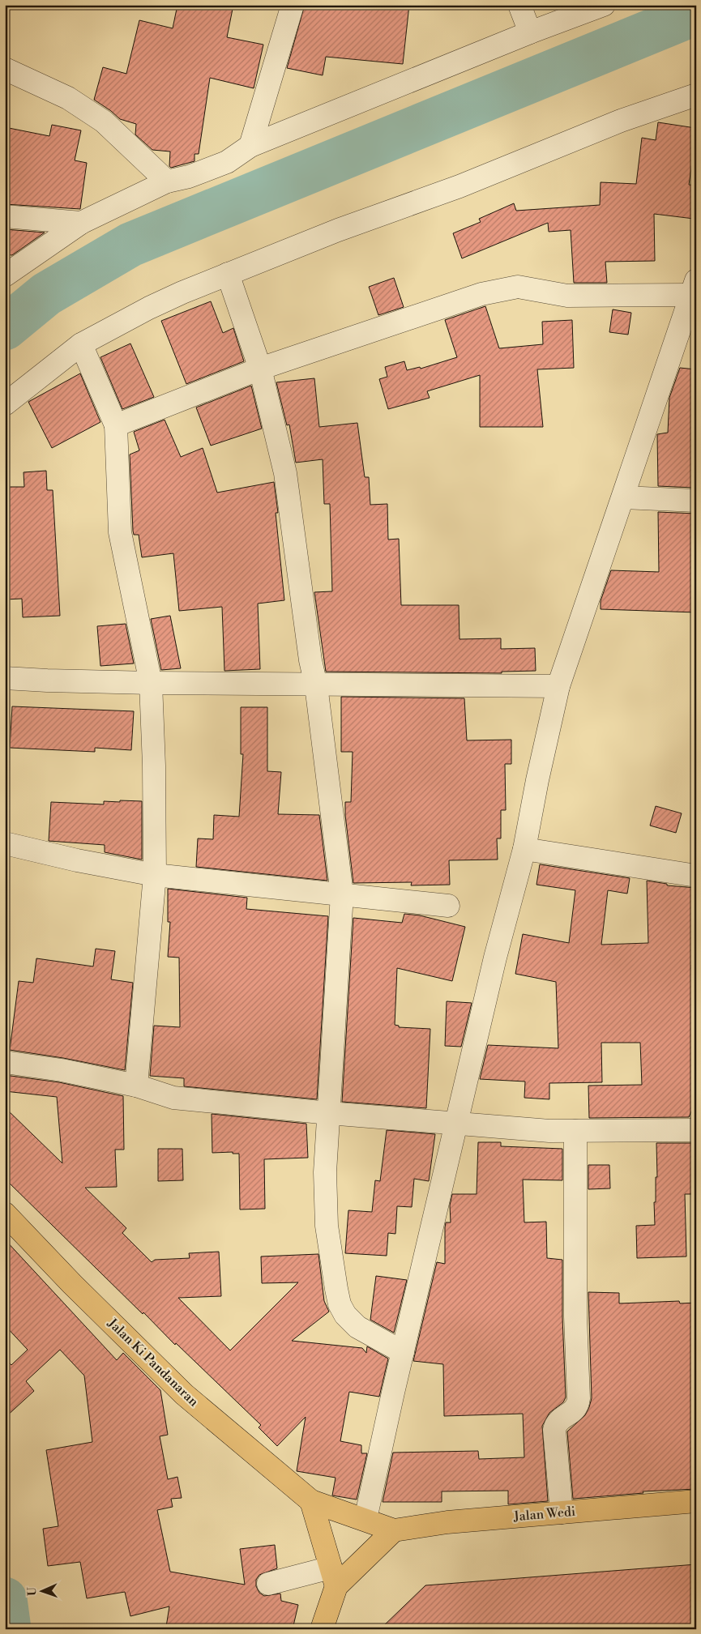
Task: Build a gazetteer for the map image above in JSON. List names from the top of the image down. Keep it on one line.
{"streets":{"main road":["Jalan Ki Pandanaran","Jalan Wedi"]},"north":"left"}
